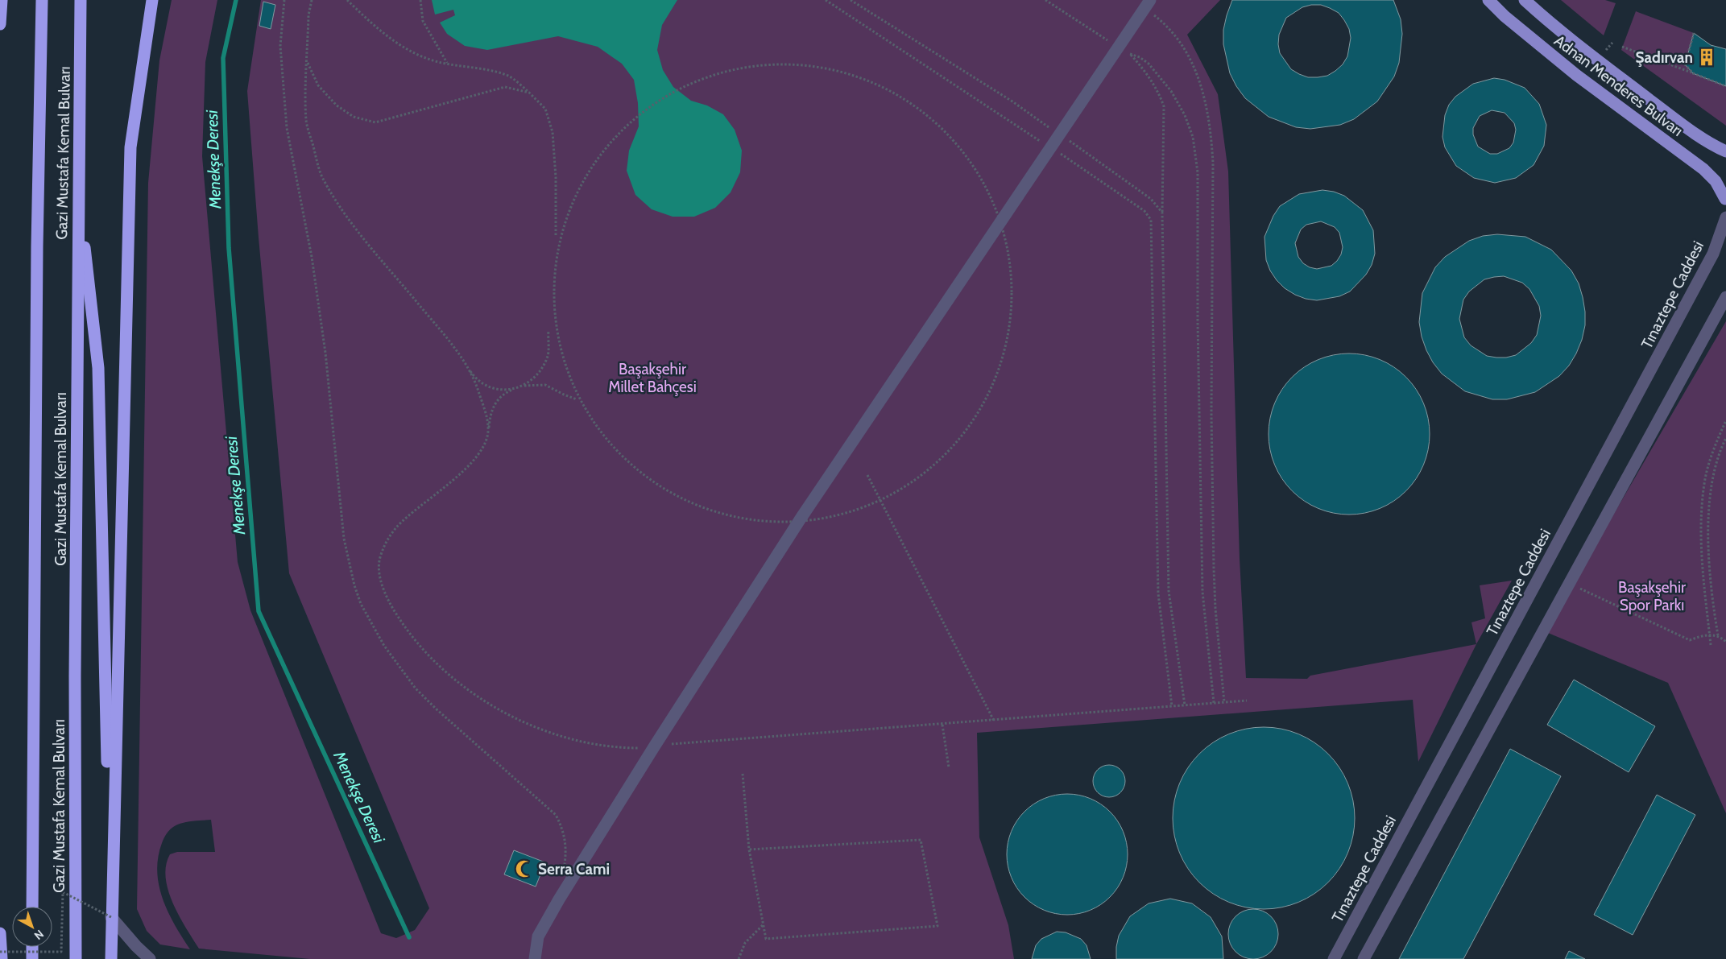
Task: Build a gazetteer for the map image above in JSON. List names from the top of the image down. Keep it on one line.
{"streets":{"highway":["Gazi Mustafa Kemal Bulvarı"],"main road":["Adnan Menderes Bulvarı"],"street":["Tınaztepe Caddesi"]},"water":["Menekşe Deresi"],"parks":["Başakşehir Millet Bahçesi","Başakşehir Spor Parkı"],"places":{"building":["Şadırvan"],"mosque":["Serra Cami"]},"north":"bottom right"}
